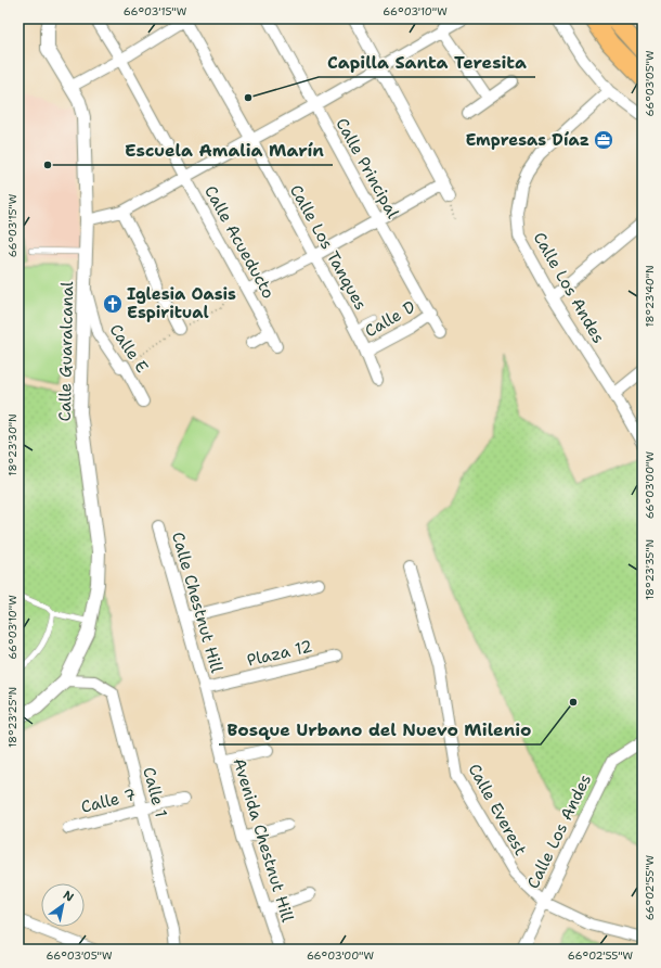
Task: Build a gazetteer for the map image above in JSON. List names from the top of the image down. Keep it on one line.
{"streets":{"street":["Calle Principal","Calle Acueducto","Calle Los Tanques","Calle Los Andes","Calle D","Calle E","Calle Guaralcanal","Calle Chestnut Hill","Plaza 12","Calle 1","Calle 7","Calle Everest","Avenida Chestnut Hill"]},"crossings":[["Calle Principal","Calle D"],["Calle Los Tanques","Calle D"],["Calle Los Andes","Calle Everest"],["Calle E","Calle Guaralcanal"],["Calle Guaralcanal","Calle 1"],["Calle Chestnut Hill","Plaza 12"],["Calle Chestnut Hill","Avenida Chestnut Hill"],["Plaza 12","Avenida Chestnut Hill"],["Calle 1","Calle 7"]],"places":{"other":["Capilla Santa Teresita","Escuela Amalia Marín","Bosque Urbano del Nuevo Milenio"],"office":["Empresas Díaz"],"church":["Iglesia Oasis Espiritual"]},"north":"top right","coordinates":["66°03'15\"W","66°03'10\"W","66°03'05\"W","18°23'40\"N","18°23'30\"N","66°03'00\"W","18°23'35\"N","18°23'25\"N","66°02'55\"W"]}
